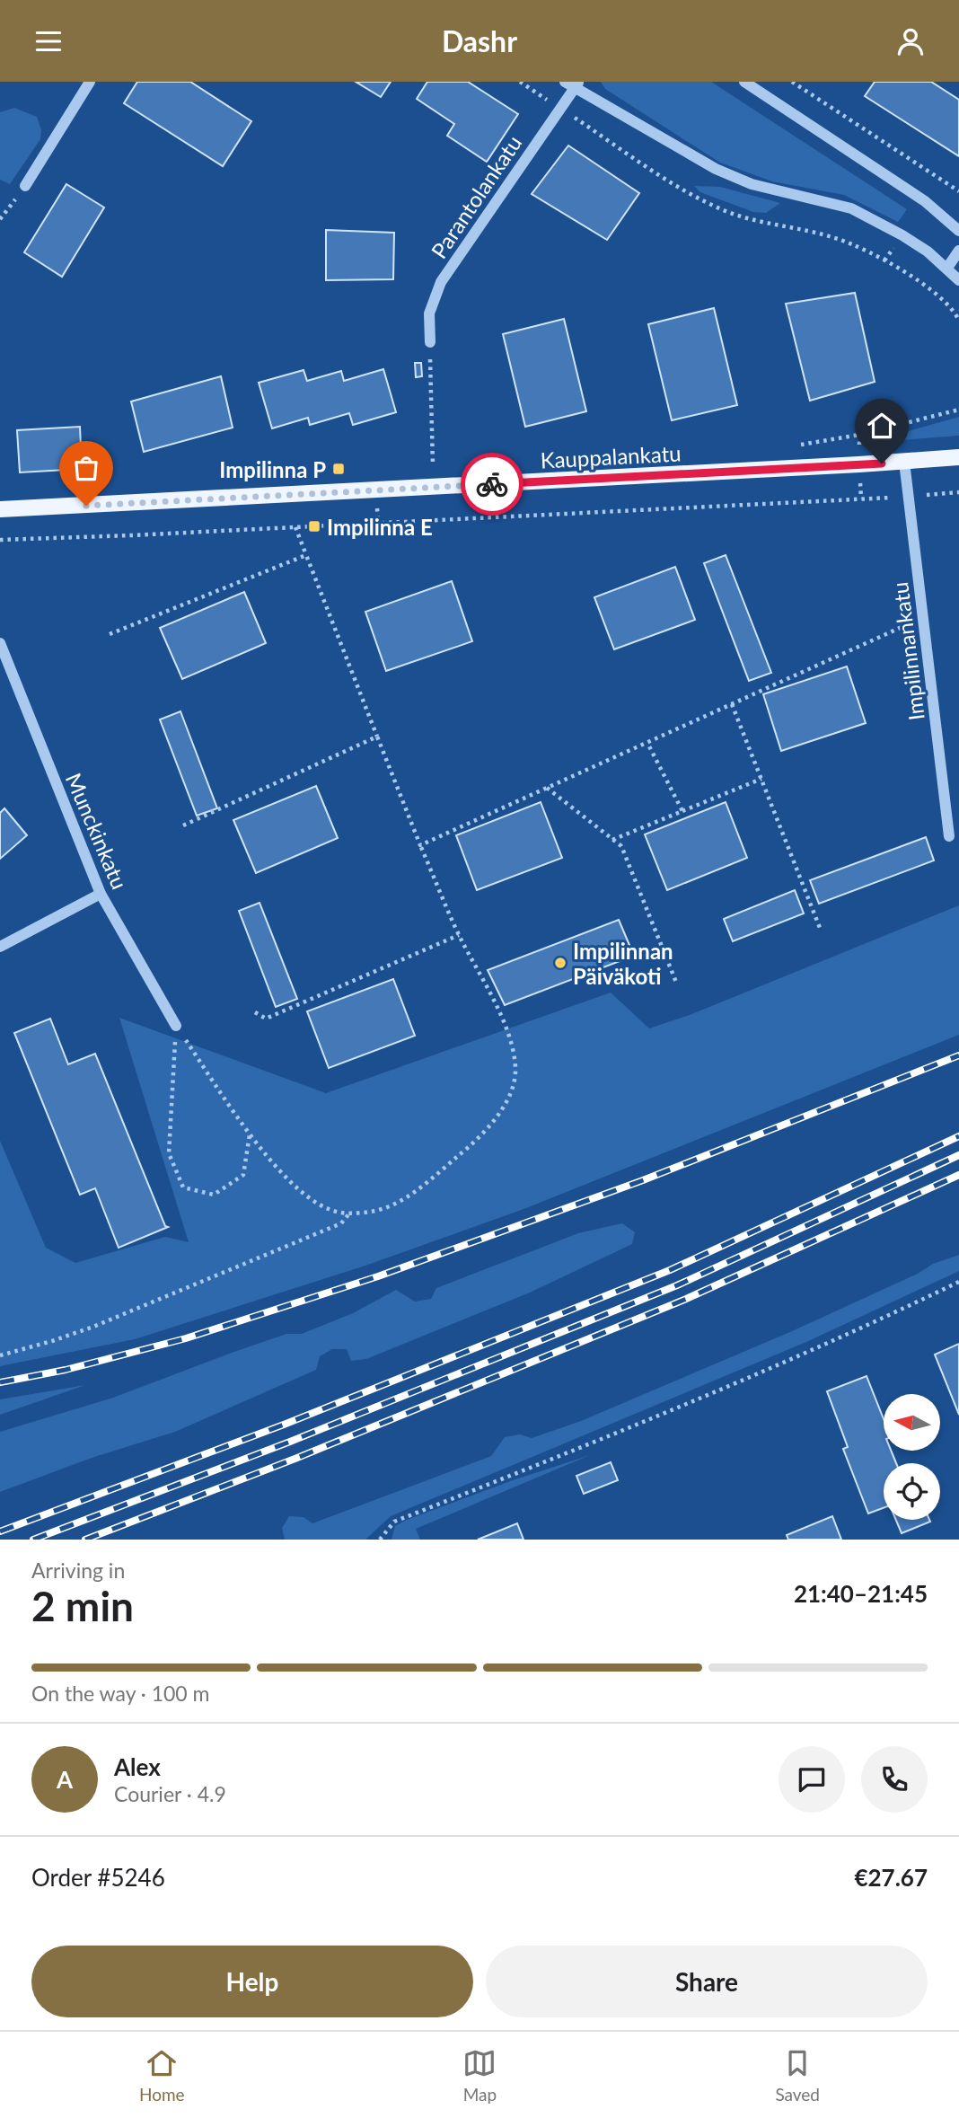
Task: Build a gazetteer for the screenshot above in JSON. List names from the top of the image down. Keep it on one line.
{"streets":{"main road":["Kauppalankatu"],"street":["Parantolankatu","Impilinnankatu","Munckinkatu"]},"crossings":[["Kauppalankatu","Impilinnankatu"]],"places":{"transit":["Impilinna P","Impilinna E"],"other":["Impilinnan Päiväkoti"]},"north":"left","page":{"header":"Dashr","heading":["2 min","Arriving in","21:40–21:45"],"panel":["Alex","Courier · 4.9","Order #5246","€27.67"],"bar":"On the way · 100 m","round":"A","buttons":["Help","Share"],"tabs":["Home","Map","Saved"]}}
